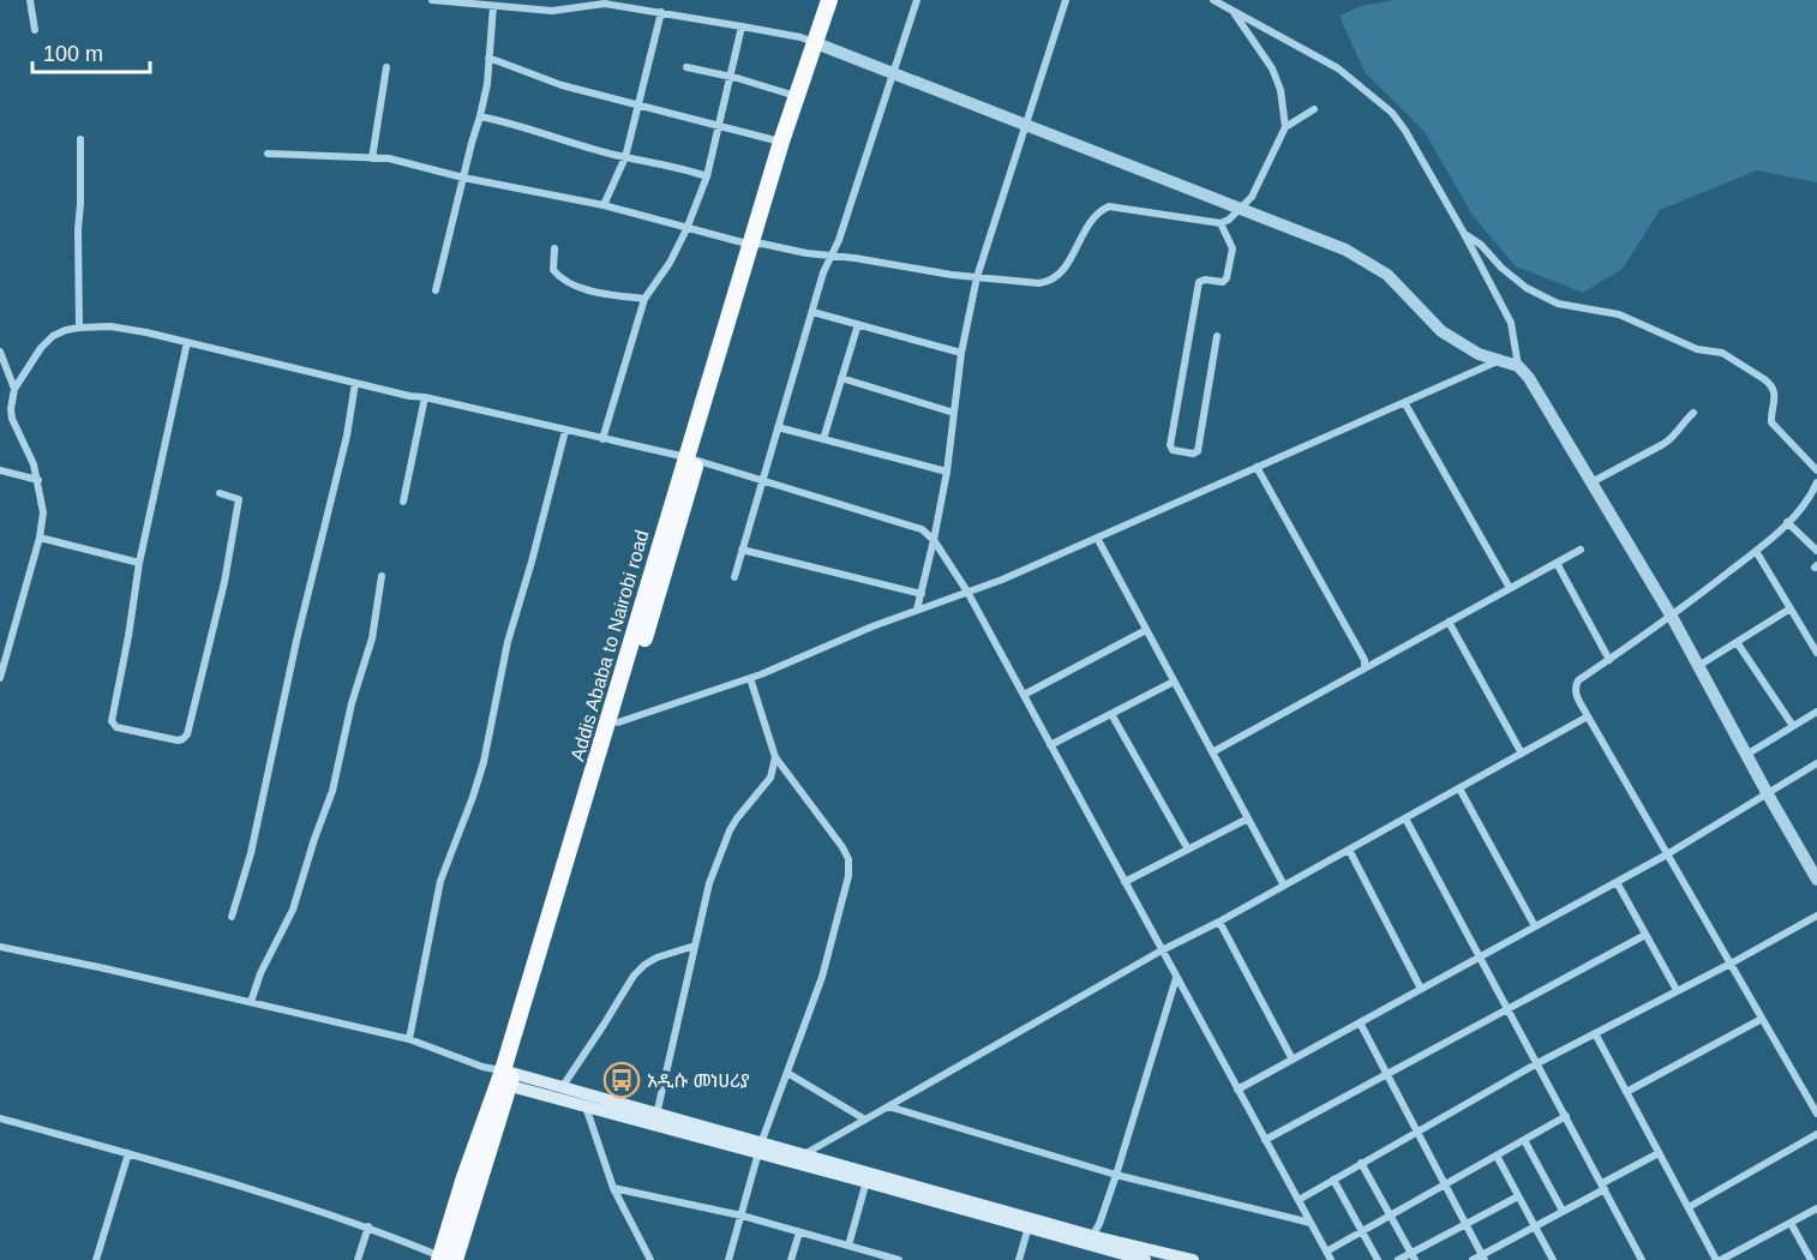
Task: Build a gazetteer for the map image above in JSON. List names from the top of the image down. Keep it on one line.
{"streets":{"highway":["Addis Ababa to Nairobi road"]},"places":{"bus stop":["አዲሱ መነሀሪያ"]},"scale_bar":"100 m"}
